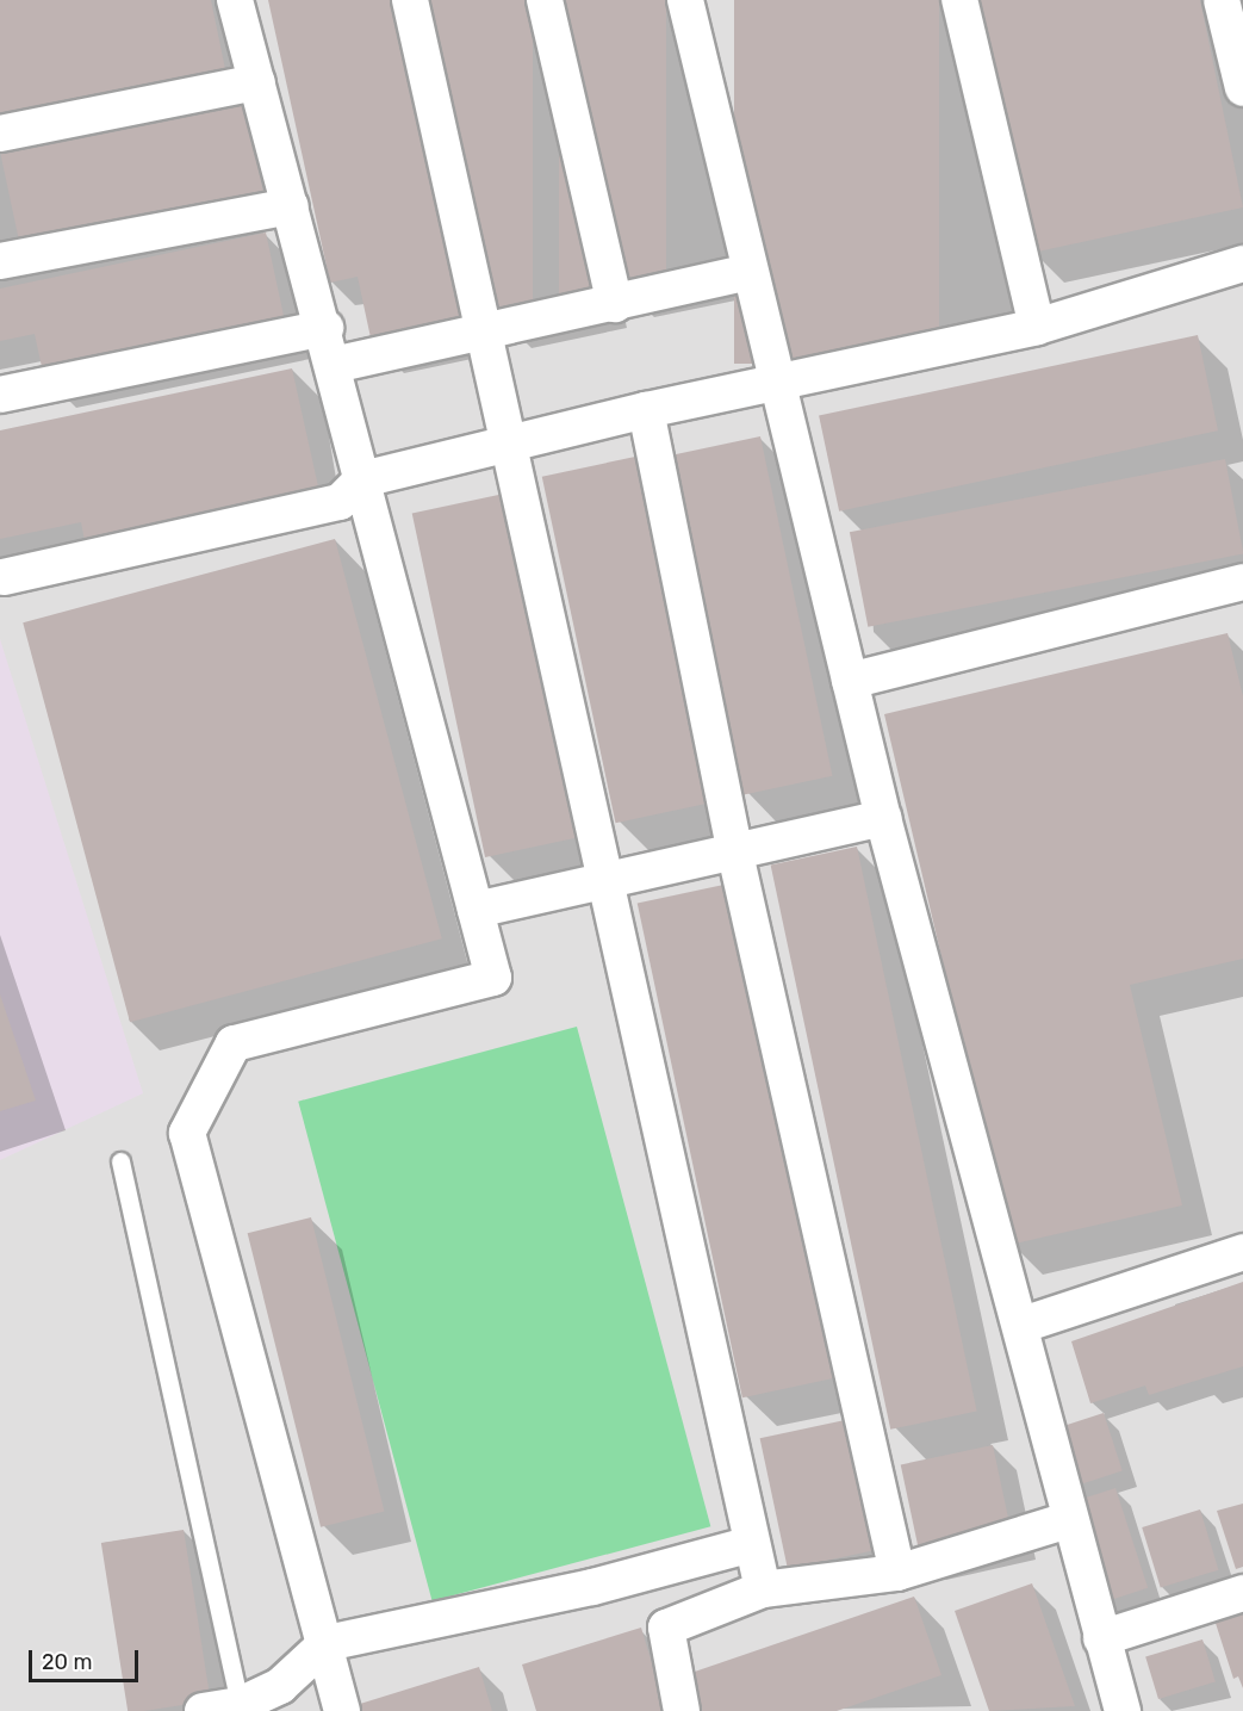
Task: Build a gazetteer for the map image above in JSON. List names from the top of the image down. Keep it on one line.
{"scale_bar":"20 m"}
